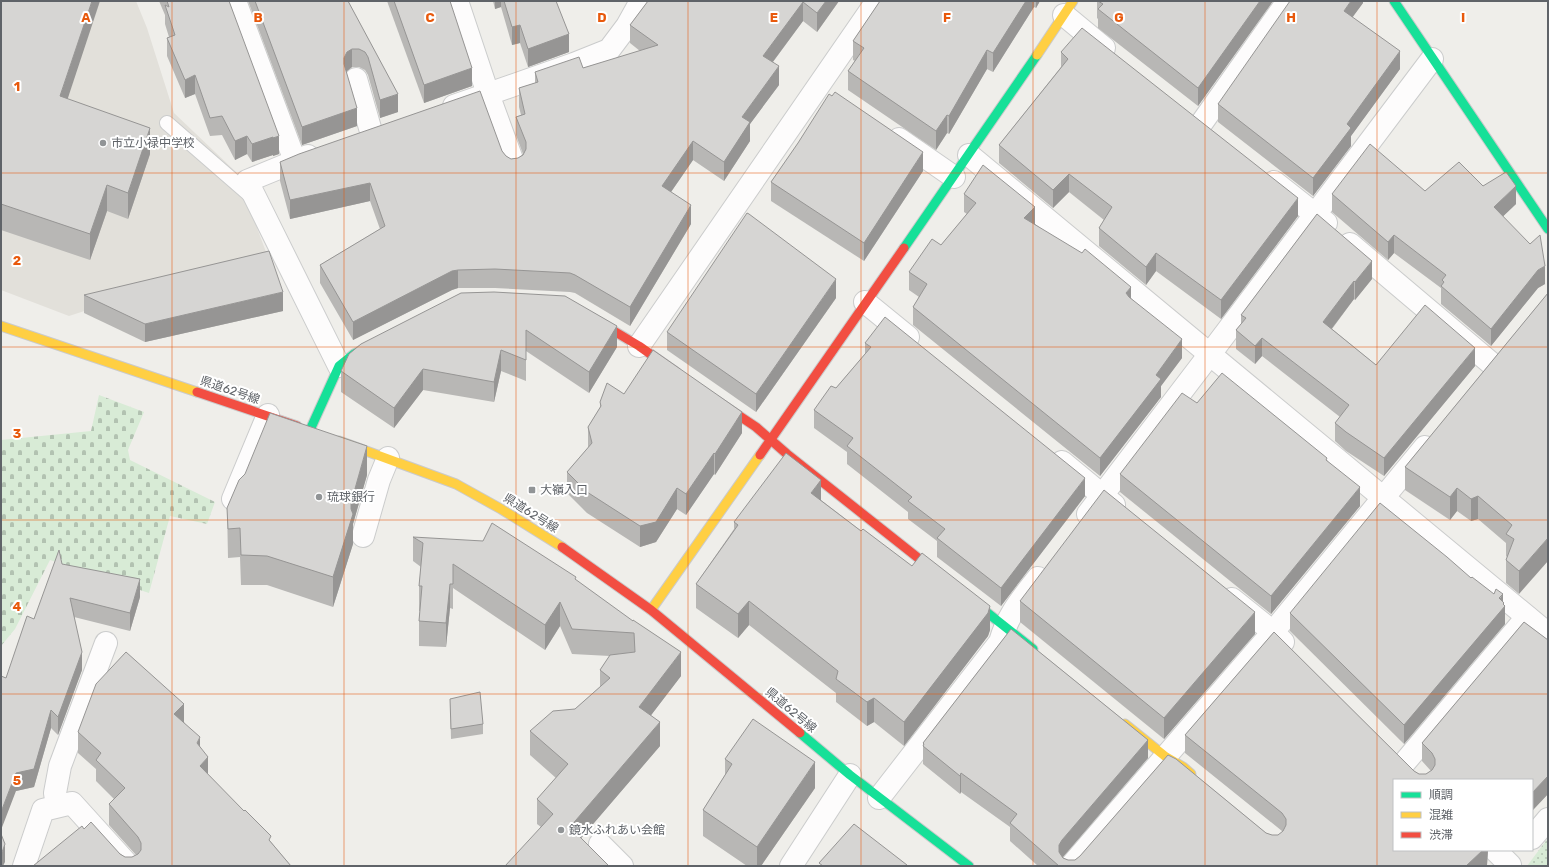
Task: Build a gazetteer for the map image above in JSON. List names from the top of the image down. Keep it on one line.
{"streets":{"street":["県道62号線"]},"places":{"other":["市立小禄中学校","琉球銀行","鏡水ふれあい会館"],"transit":["大嶺入口"]},"legend":["順調","混雑","渋滞"],"grid":{"columns":["A","B","C","D","E","F","G","H","I"],"rows":["1","2","3","4","5"]}}
